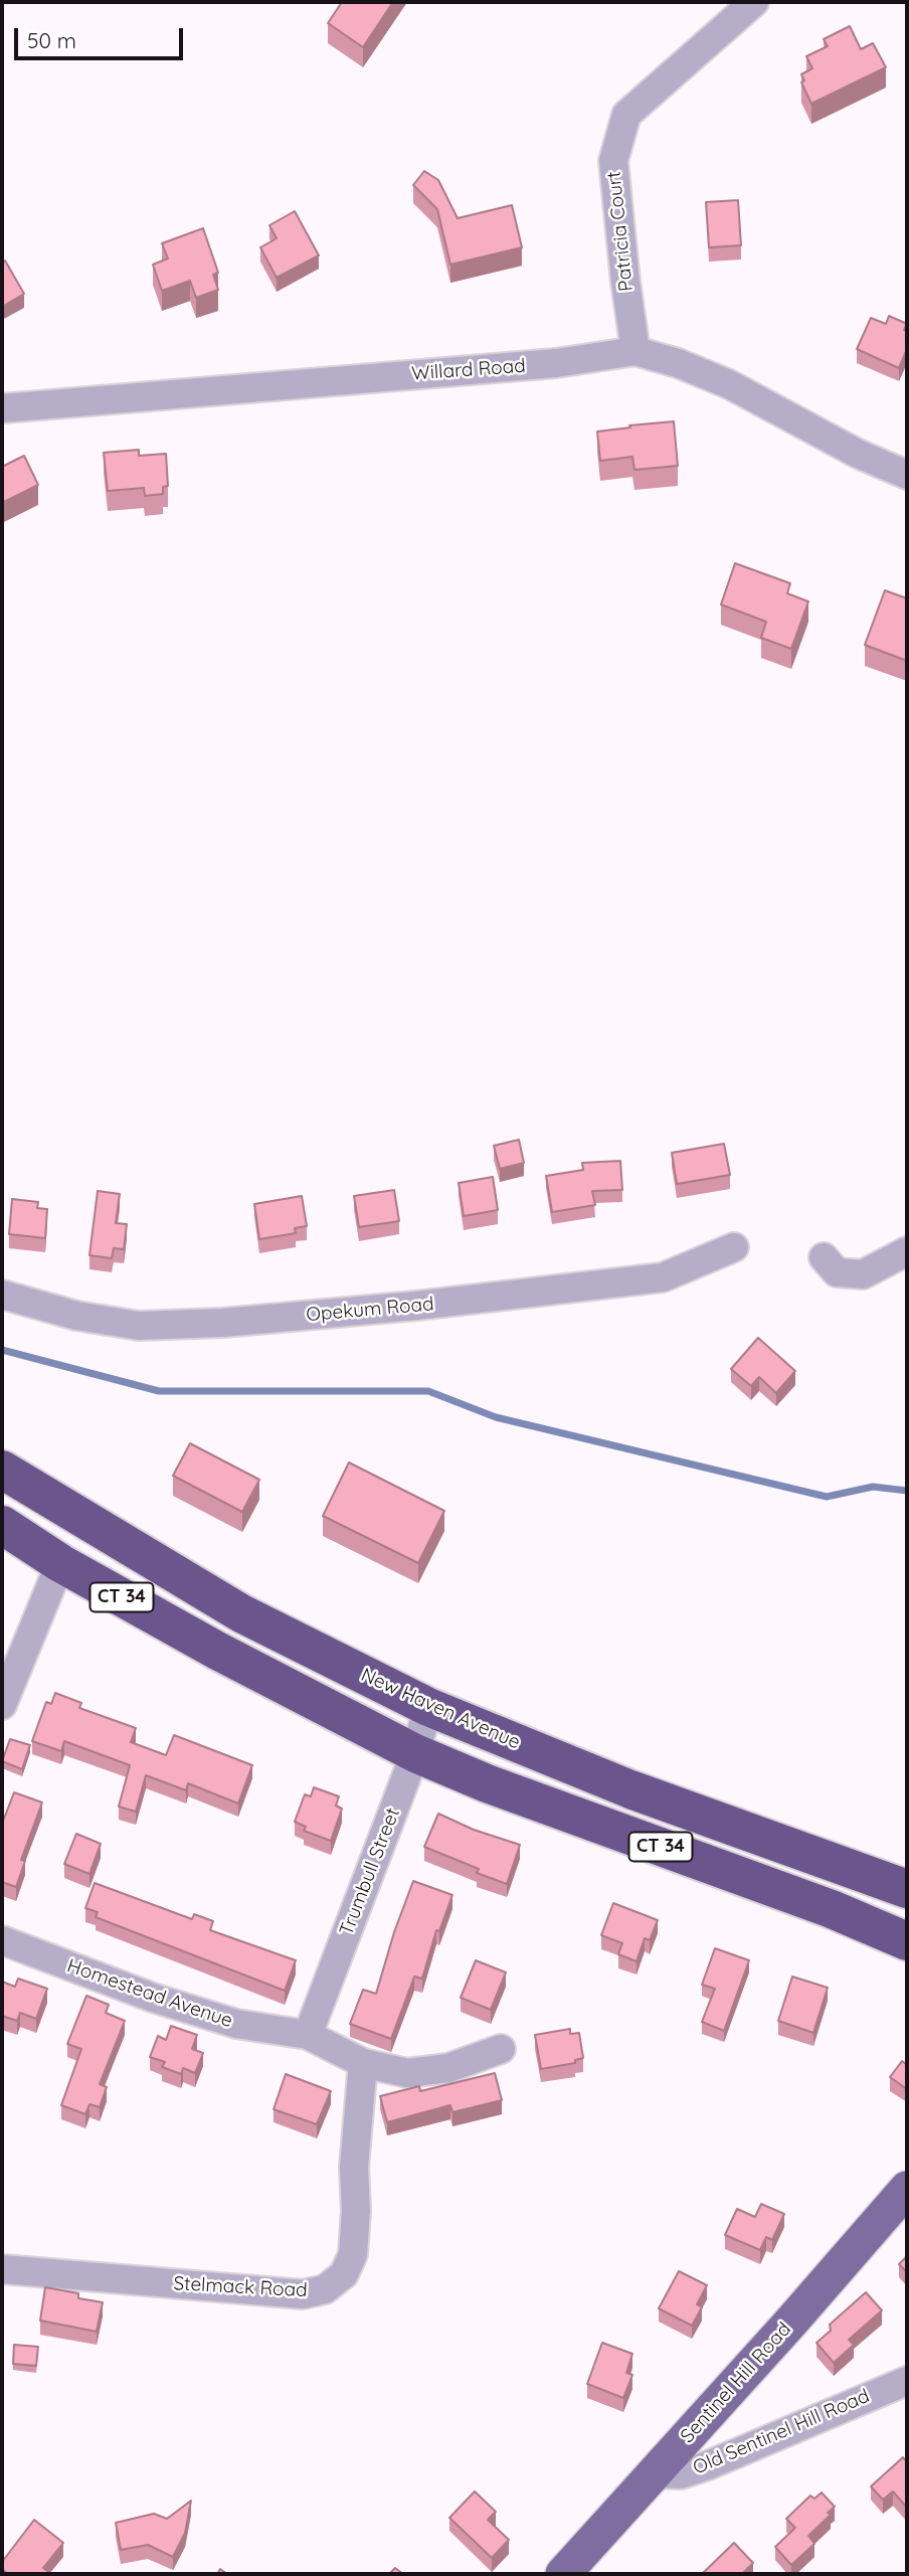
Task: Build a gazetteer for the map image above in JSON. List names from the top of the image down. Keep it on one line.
{"streets":{"highway":["CT 34","New Haven Avenue"],"main road":["Sentinel Hill Road"],"street":["Patricia Court","Willard Road","Opekum Road","Trumbull Street","Homestead Avenue","Stelmack Road","Old Sentinel Hill Road"]},"crossings":[["Patricia Court","Willard Road"],["CT 34","Trumbull Street"],["New Haven Avenue","Trumbull Street"],["Trumbull Street","Homestead Avenue"],["Homestead Avenue","Stelmack Road"],["Sentinel Hill Road","Old Sentinel Hill Road"]],"scale_bar":"50 m"}
